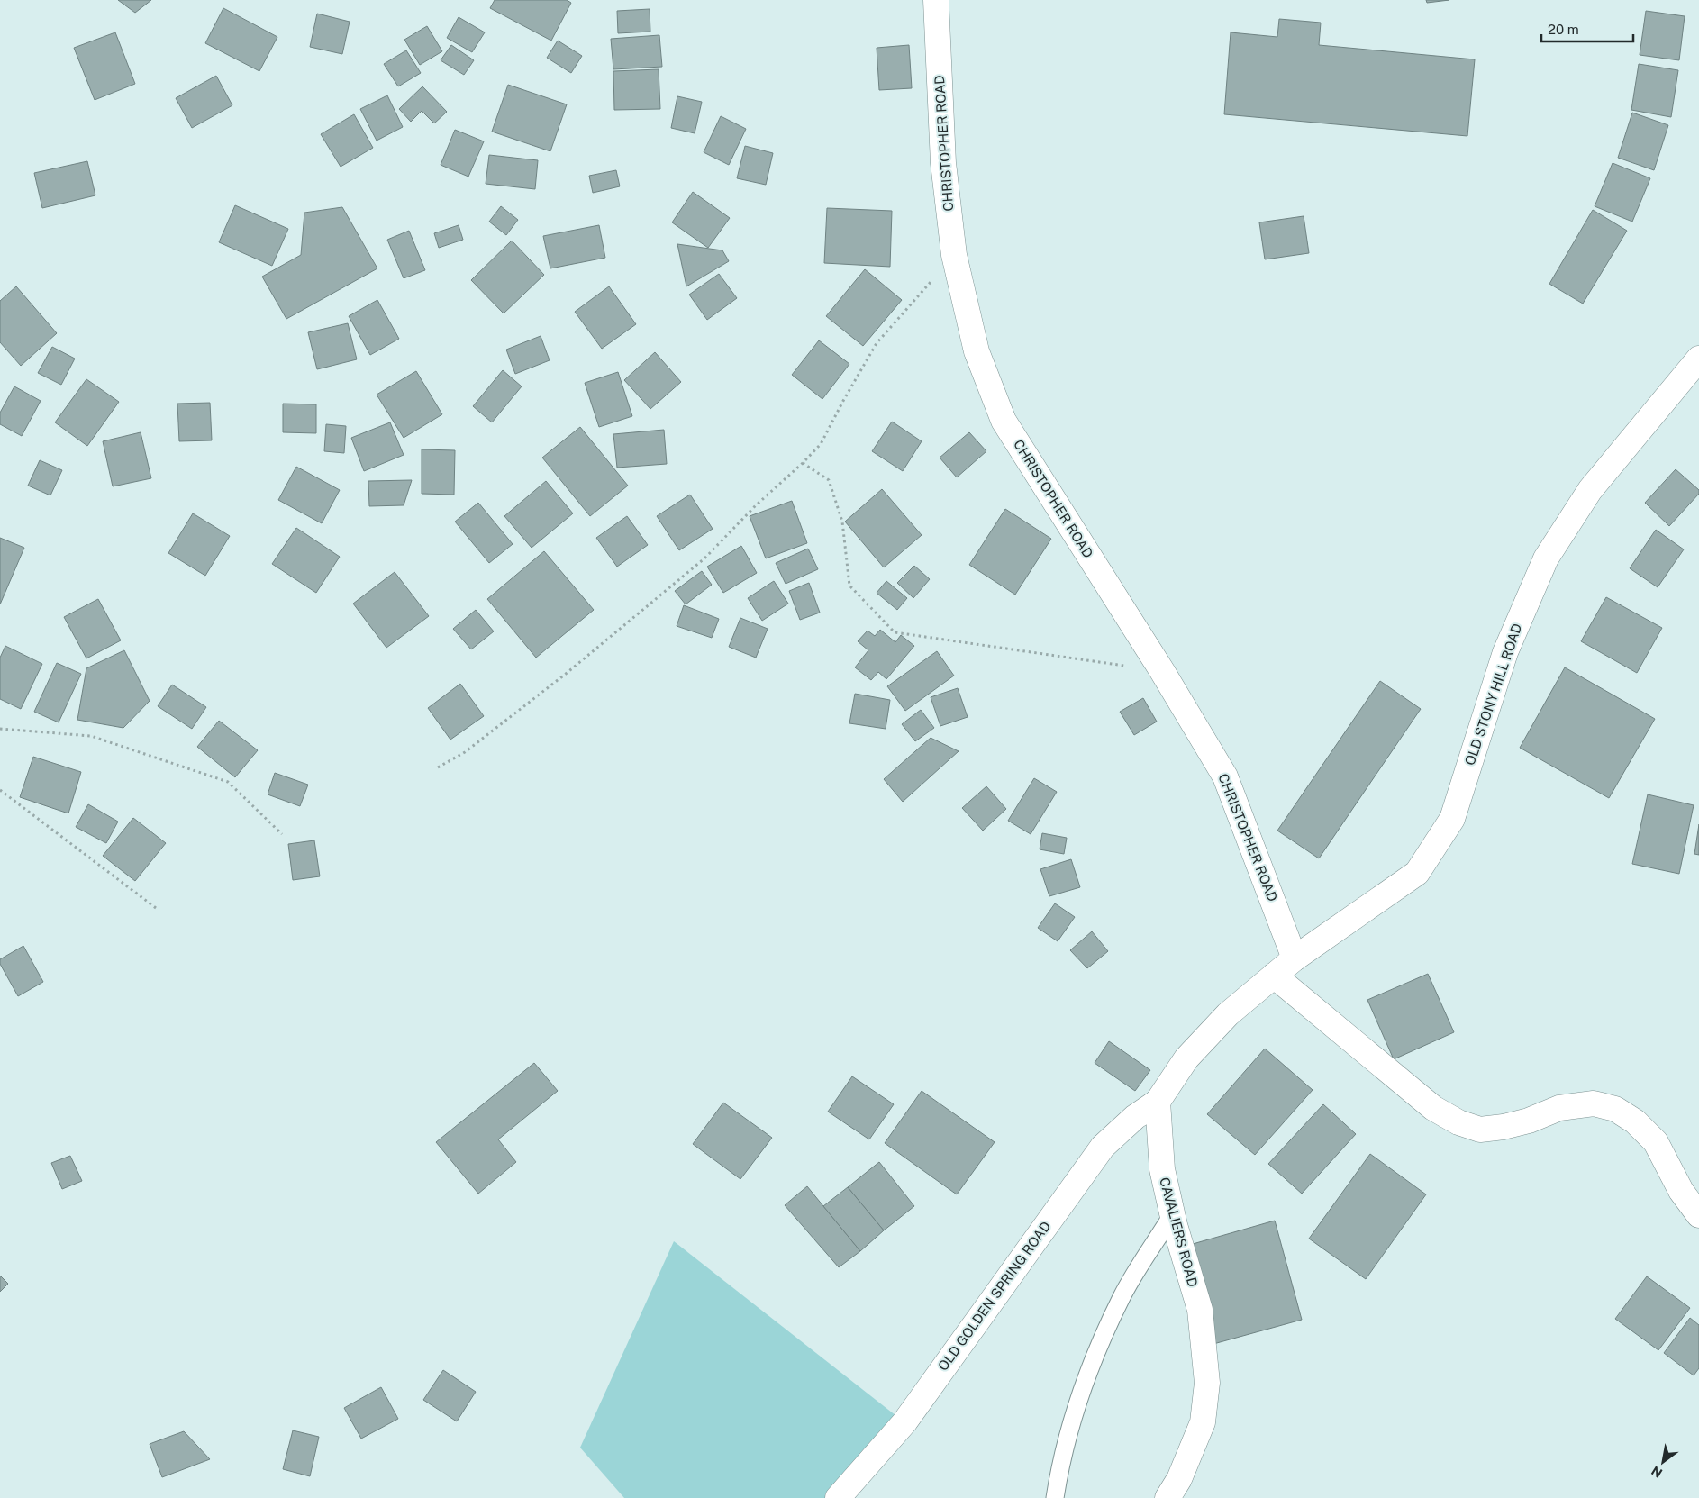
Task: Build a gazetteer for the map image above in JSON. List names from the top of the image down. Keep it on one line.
{"streets":{"street":["CHRISTOPHER ROAD","OLD STONY HILL ROAD","CAVALIERS ROAD","OLD GOLDEN SPRING ROAD"]},"crossings":[["CHRISTOPHER ROAD","OLD STONY HILL ROAD"],["CAVALIERS ROAD","OLD GOLDEN SPRING ROAD"]],"scale_bar":"20 m","north":"bottom left"}
